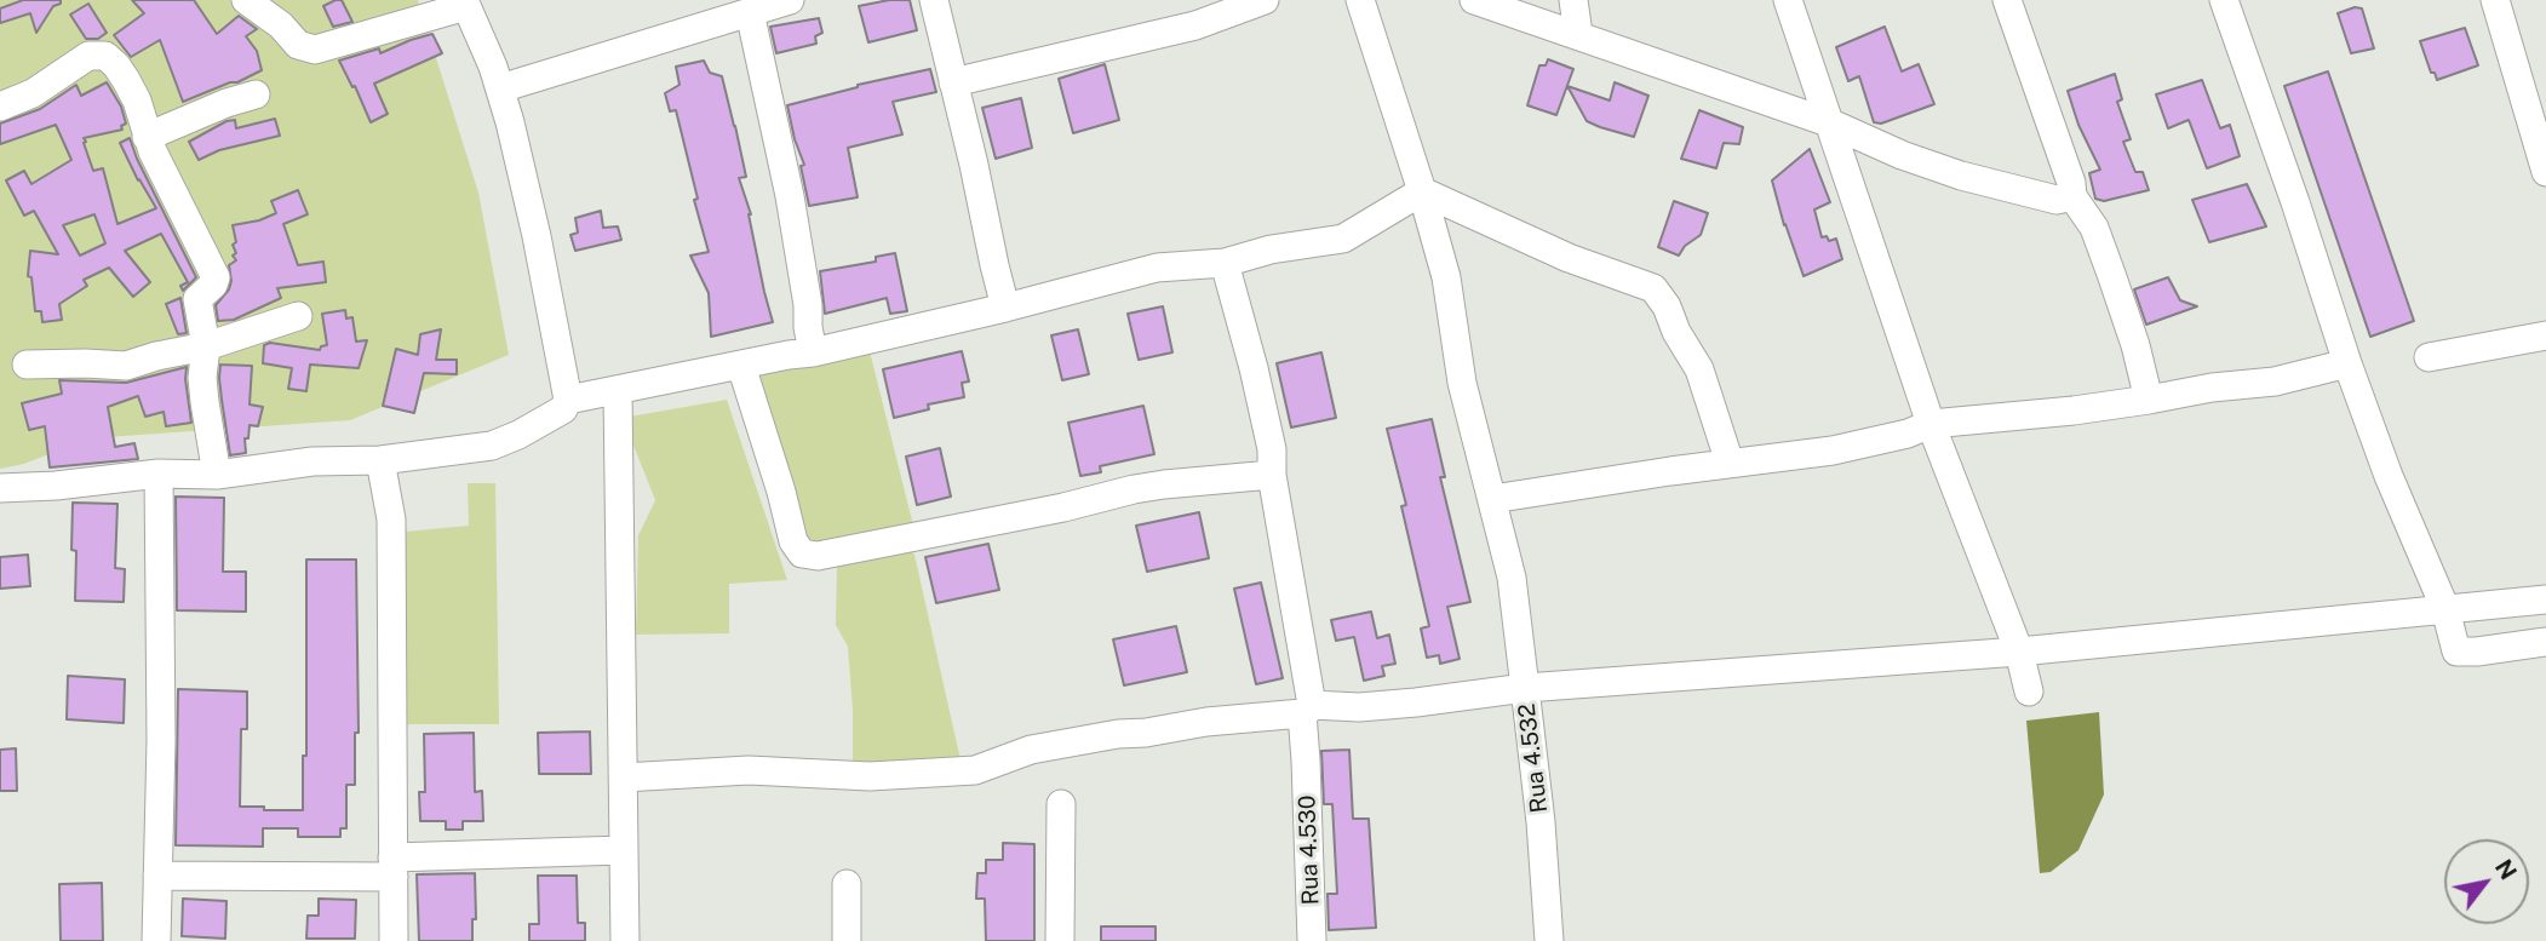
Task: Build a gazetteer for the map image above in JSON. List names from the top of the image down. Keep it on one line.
{"streets":{"street":["Rua 4.532","Rua 4.530"]},"crossings":[["Rua 4.532","Rua 4.530"]],"north":"top right"}
